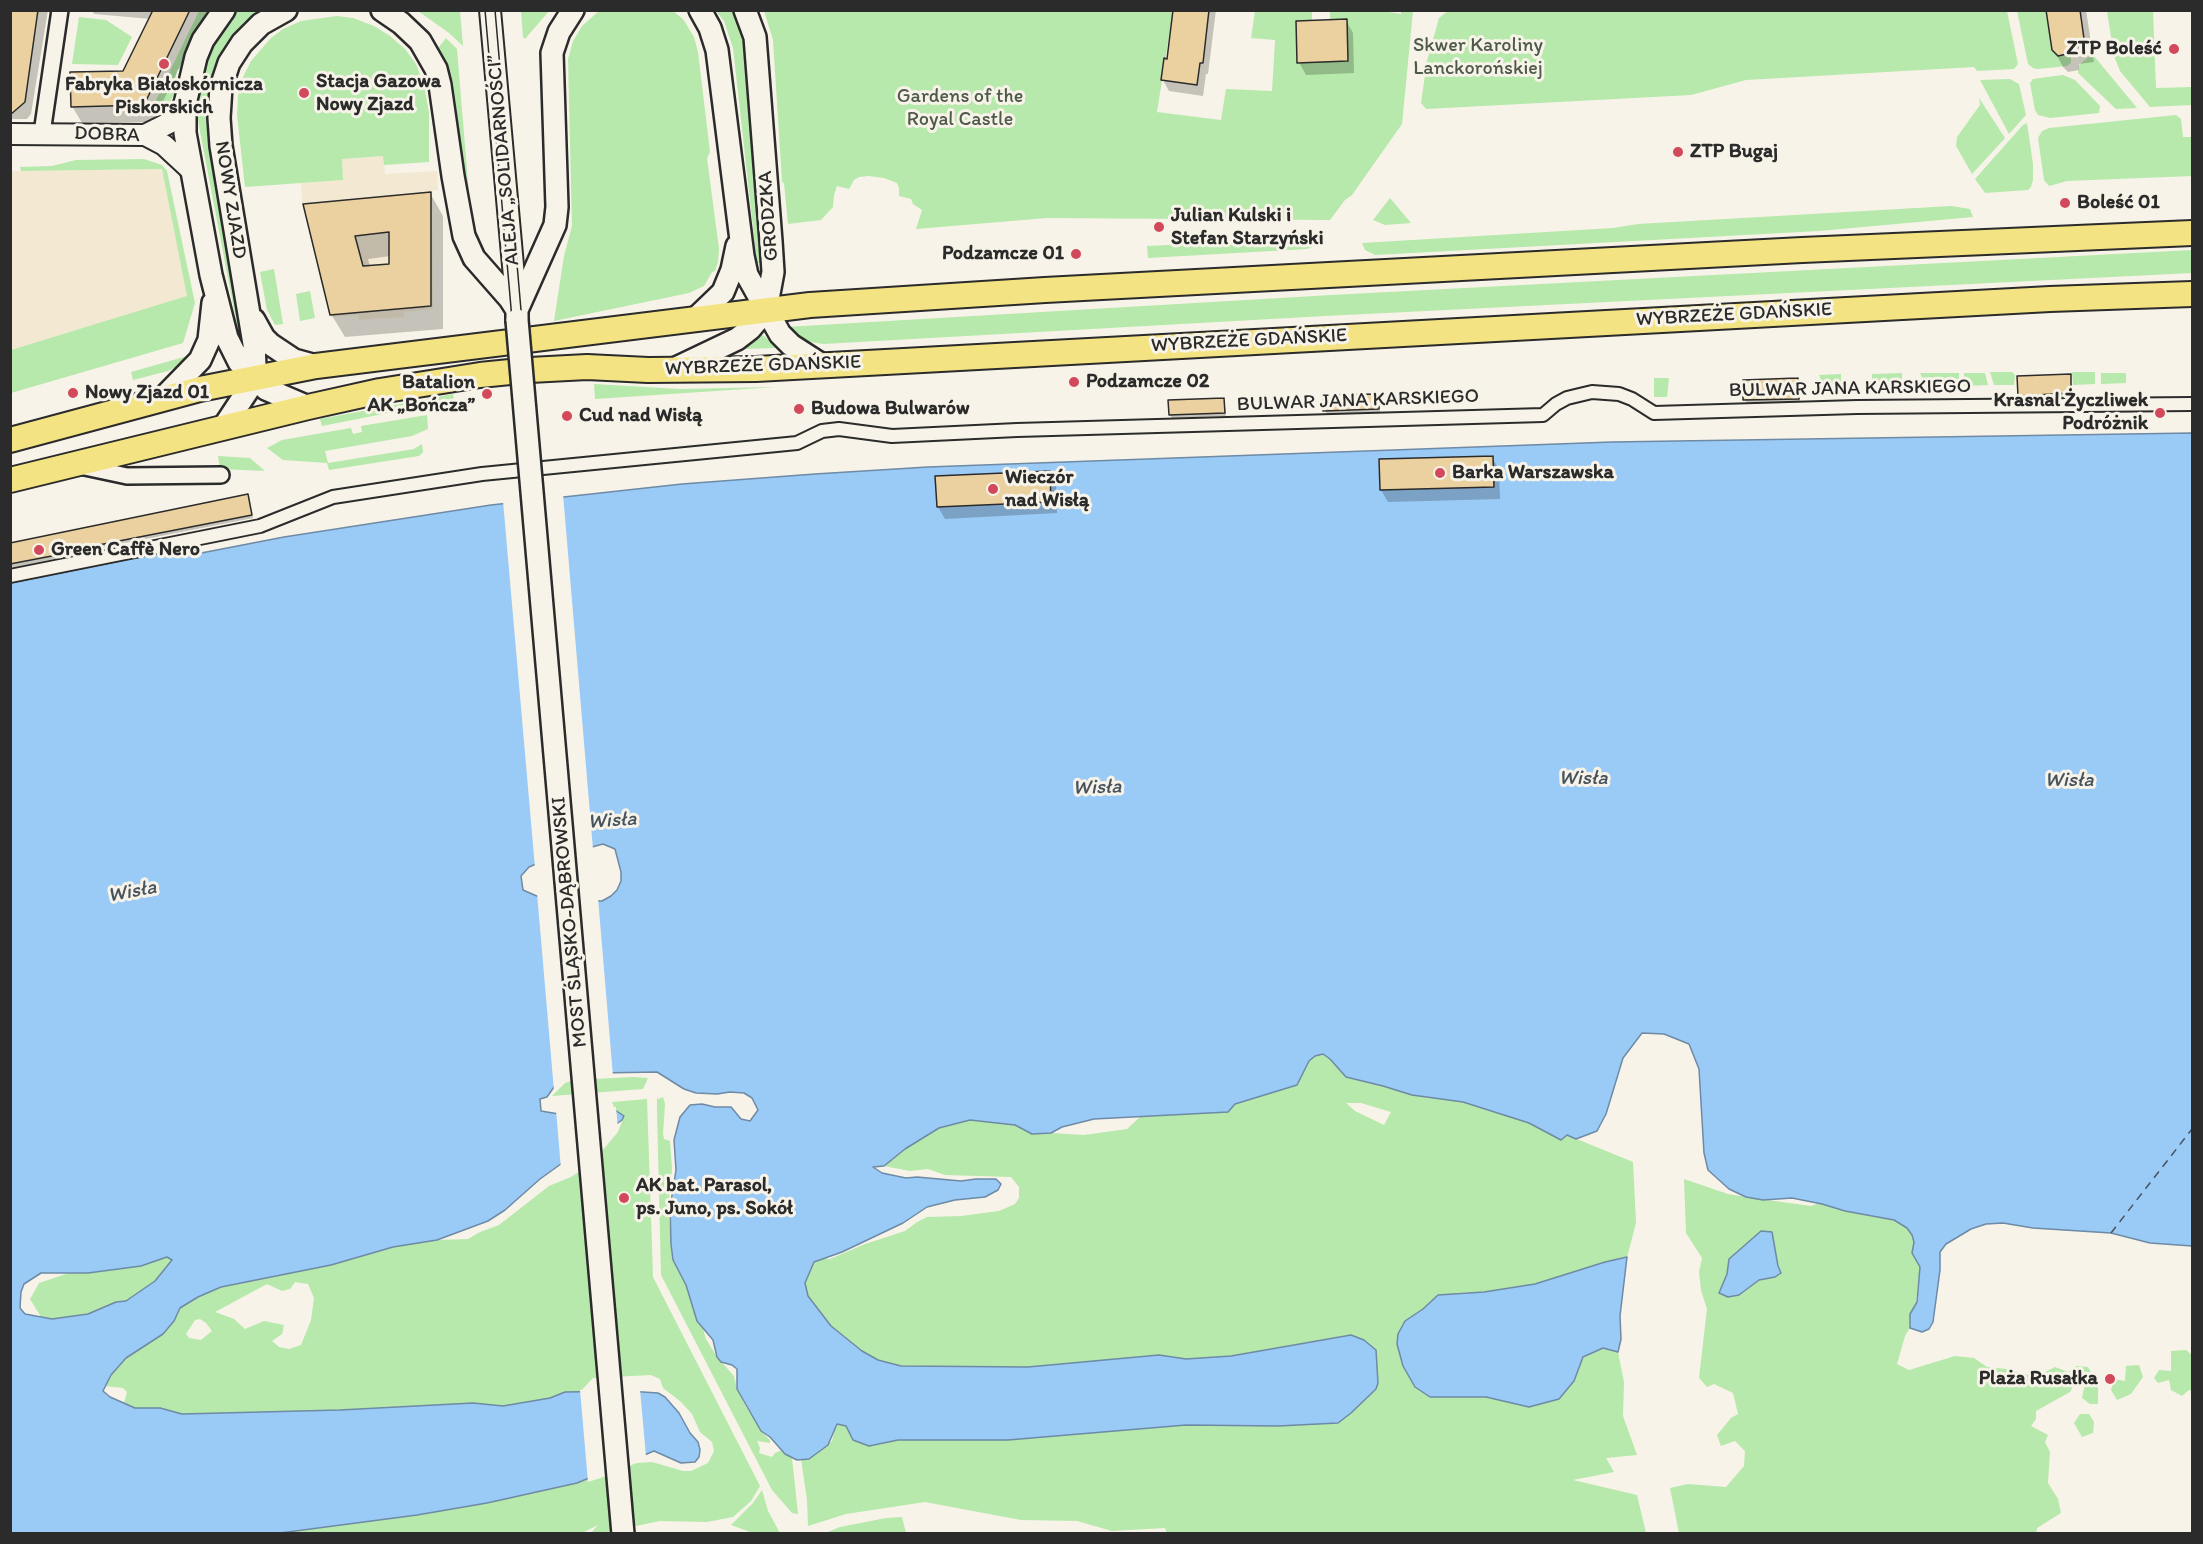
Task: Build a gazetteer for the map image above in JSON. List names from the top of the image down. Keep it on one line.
{"streets":{"main road":["NOWY ZJAZD","GRODZKA","WYBRZEŻE GDAŃSKIE","MOST ŚLĄSKO-DĄBROWSKI"],"street":["DOBRA","ALEJA „SOLIDARNOŚCI”","BULWAR JANA KARSKIEGO"]},"crossings":[["DOBRA","NOWY ZJAZD"],["ALEJA „SOLIDARNOŚCI”","MOST ŚLĄSKO-DĄBROWSKI"],["NOWY ZJAZD","WYBRZEŻE GDAŃSKIE"]],"water":["Wisła"],"parks":["Skwer Karoliny Lanckorońskiej","Gardens of the Royal Castle"],"places":["ZTP Boleść","Fabryka Białoskórnicza Piskorskich","Stacja Gazowa Nowy Zjazd","ZTP Bugaj","Boleść 01","Julian Kulski i Stefan Starzyński","Podzamcze 01","Podzamcze 02","Nowy Zjazd 01","Batalion AK „Bończa”","Budowa Bulwarów","Krasnal Życzliwek Podróżnik","Cud nad Wisłą","Barka Warszawska","Wieczór nad Wisłą","Green Caffè Nero","AK bat. Parasol, ps. Juno, ps. Sokół","Plaża Rusałka"]}
